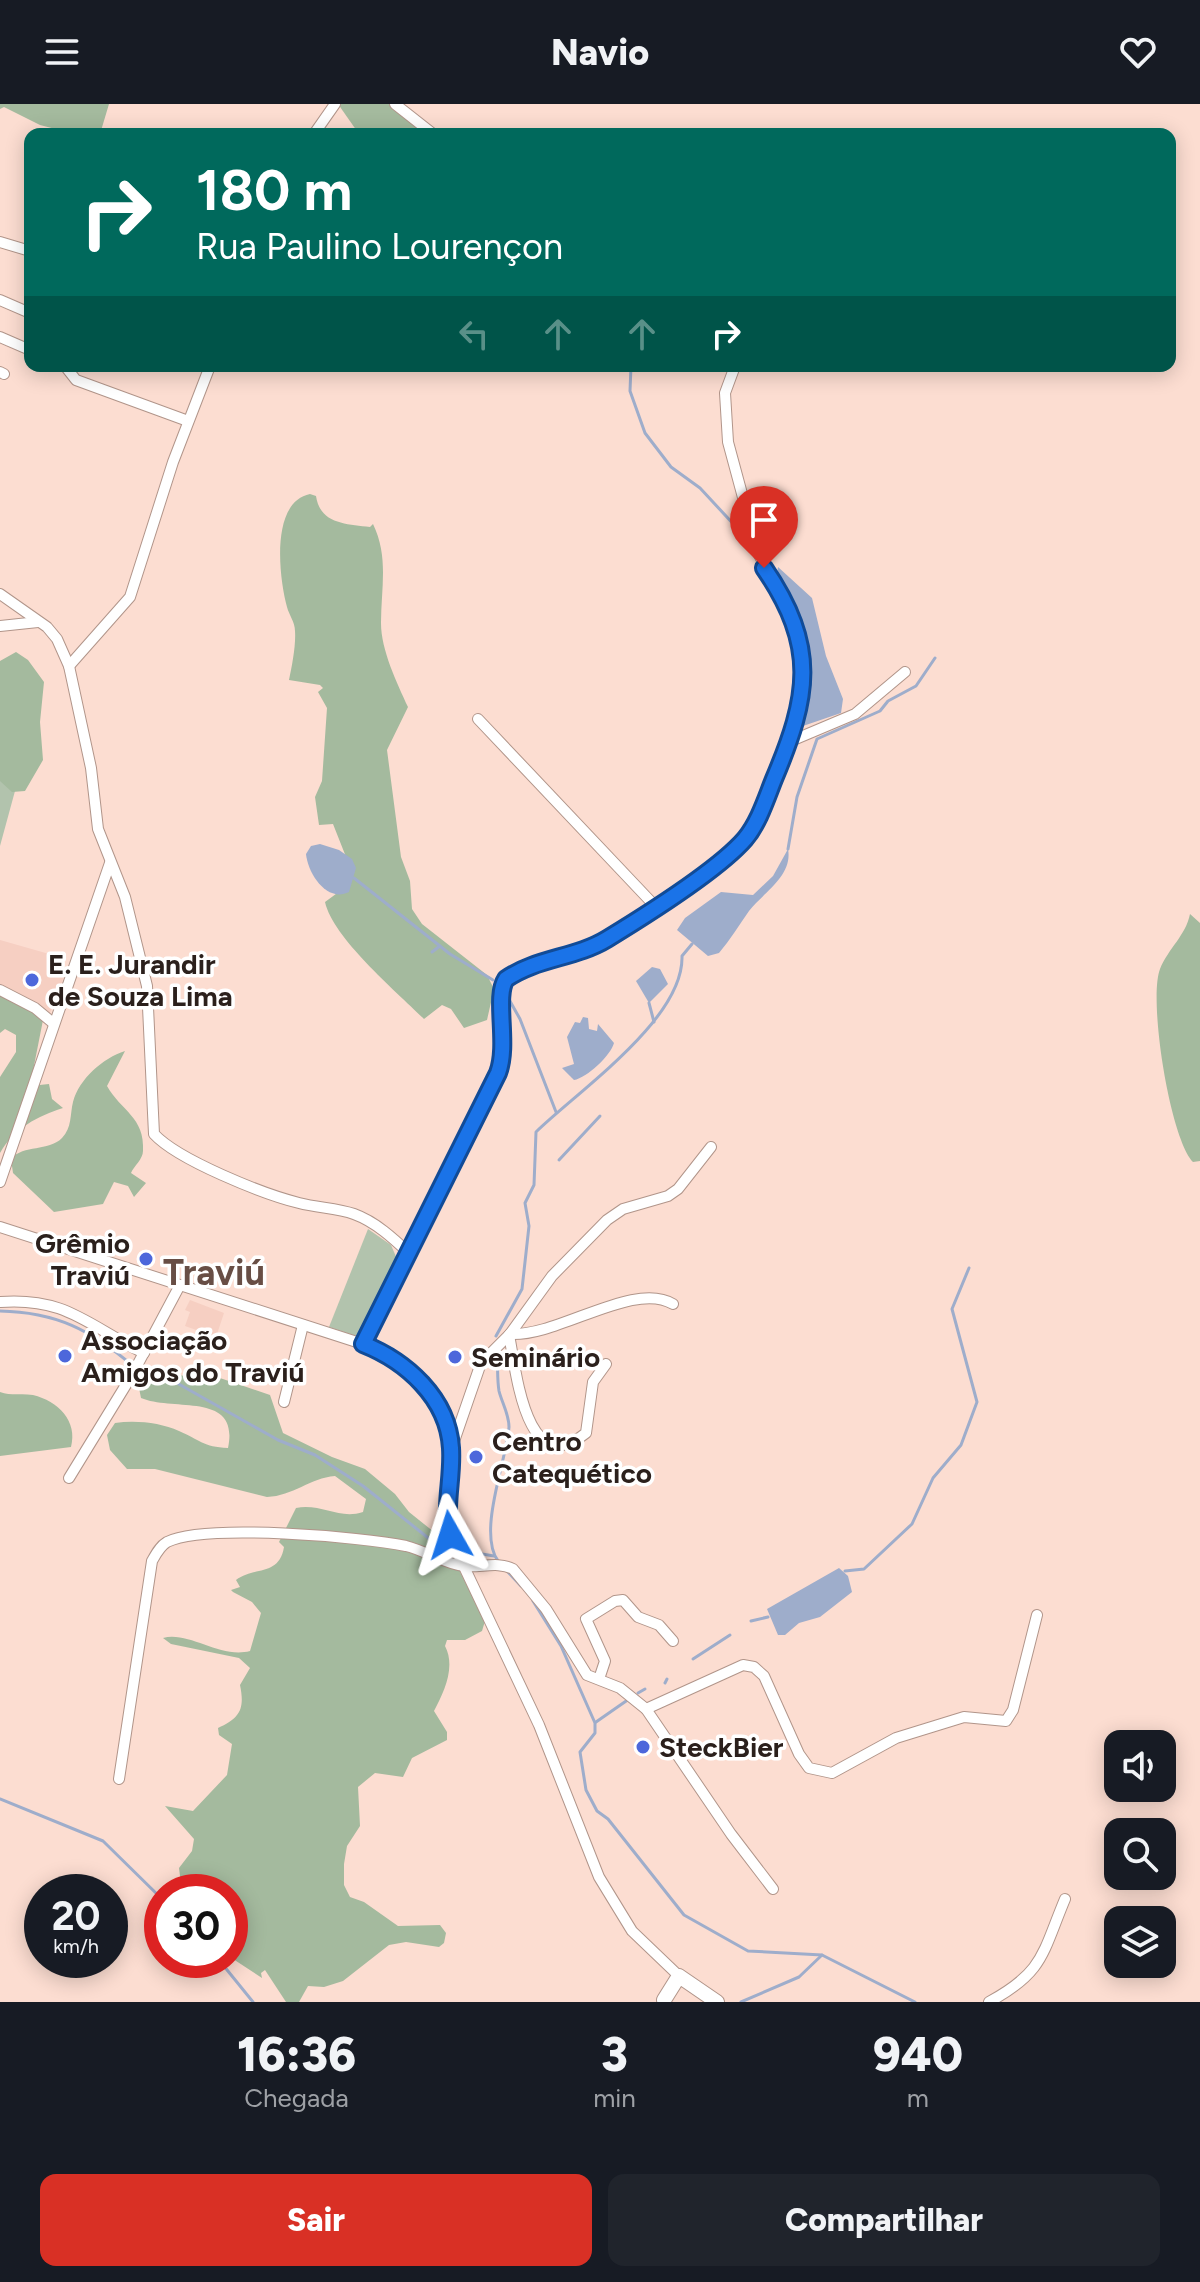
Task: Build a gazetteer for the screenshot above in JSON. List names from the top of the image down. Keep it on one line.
{"districts":["Traviú"],"places":["E. E. Jurandir de Souza Lima","Grêmio Traviú","Associação Amigos do Traviú","Seminário","Centro Catequético","SteckBier"],"page":{"header":"Navio","turn":["180 m","Rua Paulino Lourençon"],"speed":"20 km/h","limit":"30","eta":["16:36","Chegada","3","min","940","m"],"buttons":["Sair","Compartilhar"]}}
